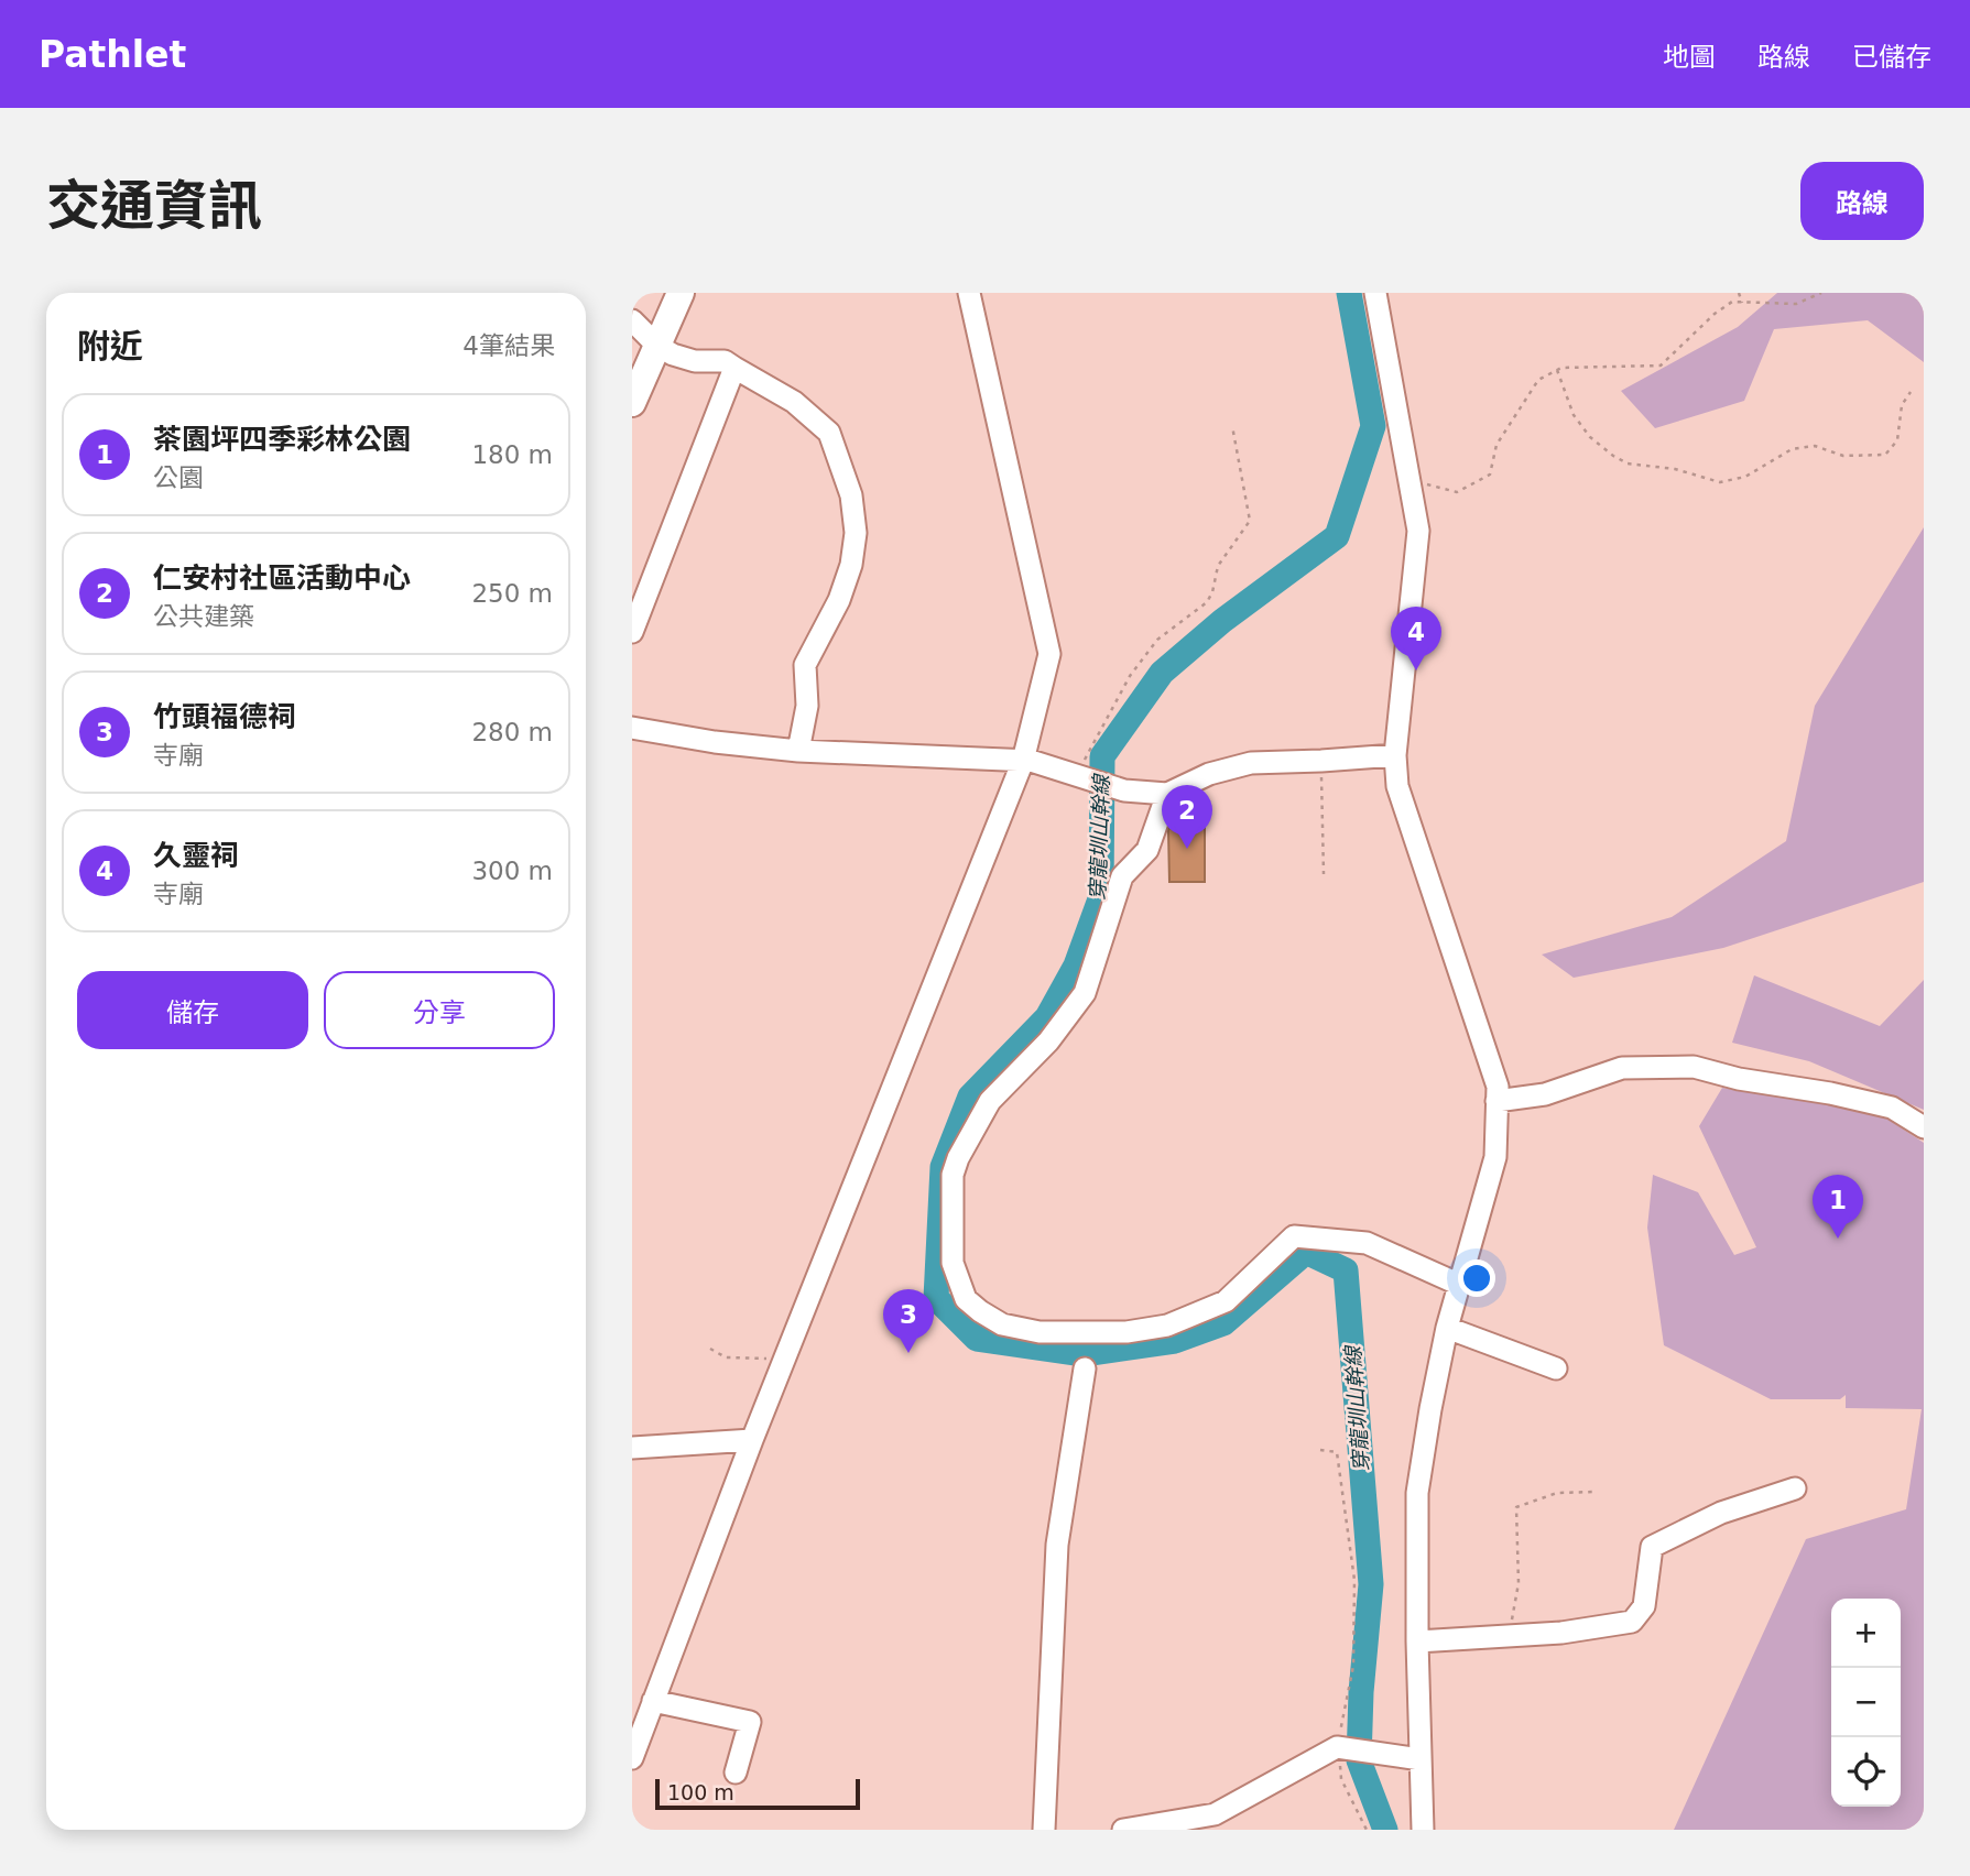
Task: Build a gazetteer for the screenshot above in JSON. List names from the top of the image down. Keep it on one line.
{"water":["穿龍圳山幹線"],"scale_bar":"100 m","page":{"header":"Pathlet","nav":["地圖","路線","已儲存"],"title":"交通資訊","buttons":["路線",["儲存","分享"]],"heading":["附近","4筆結果"],"list":[{"mark":"1","name":"茶園坪四季彩林公園","note":"公園","value":"180 m"},{"mark":"2","name":"仁安村社區活動中心","note":"公共建築","value":"250 m"},{"mark":"3","name":"竹頭福德祠","note":"寺廟","value":"280 m"},{"mark":"4","name":"久靈祠","note":"寺廟","value":"300 m"}],"pins":["4","2","1","3"],"map_buttons":["+","−"],"scale":"100 m"}}
